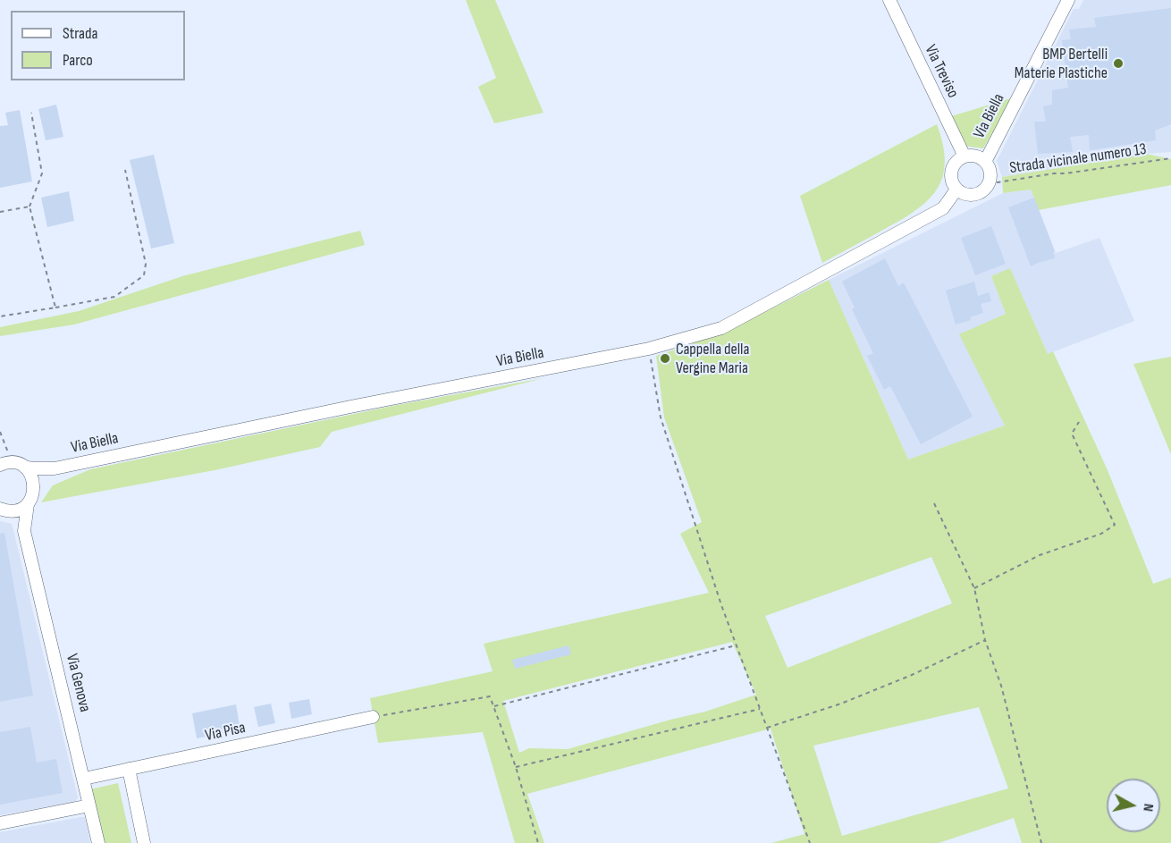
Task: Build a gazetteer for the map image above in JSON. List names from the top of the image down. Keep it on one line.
{"streets":{"street":["Via Treviso","Via Biella","Via Genova","Via Pisa"],"path":["Strada vicinale numero 13"]},"crossings":[["Via Treviso","Via Biella"],["Via Treviso","Strada vicinale numero 13"],["Via Biella","Strada vicinale numero 13"],["Via Biella","Via Genova"],["Via Genova","Via Pisa"]],"places":["BMP Bertelli Materie Plastiche","Cappella della Vergine Maria"],"legend":["Strada","Parco"],"north":"right"}
